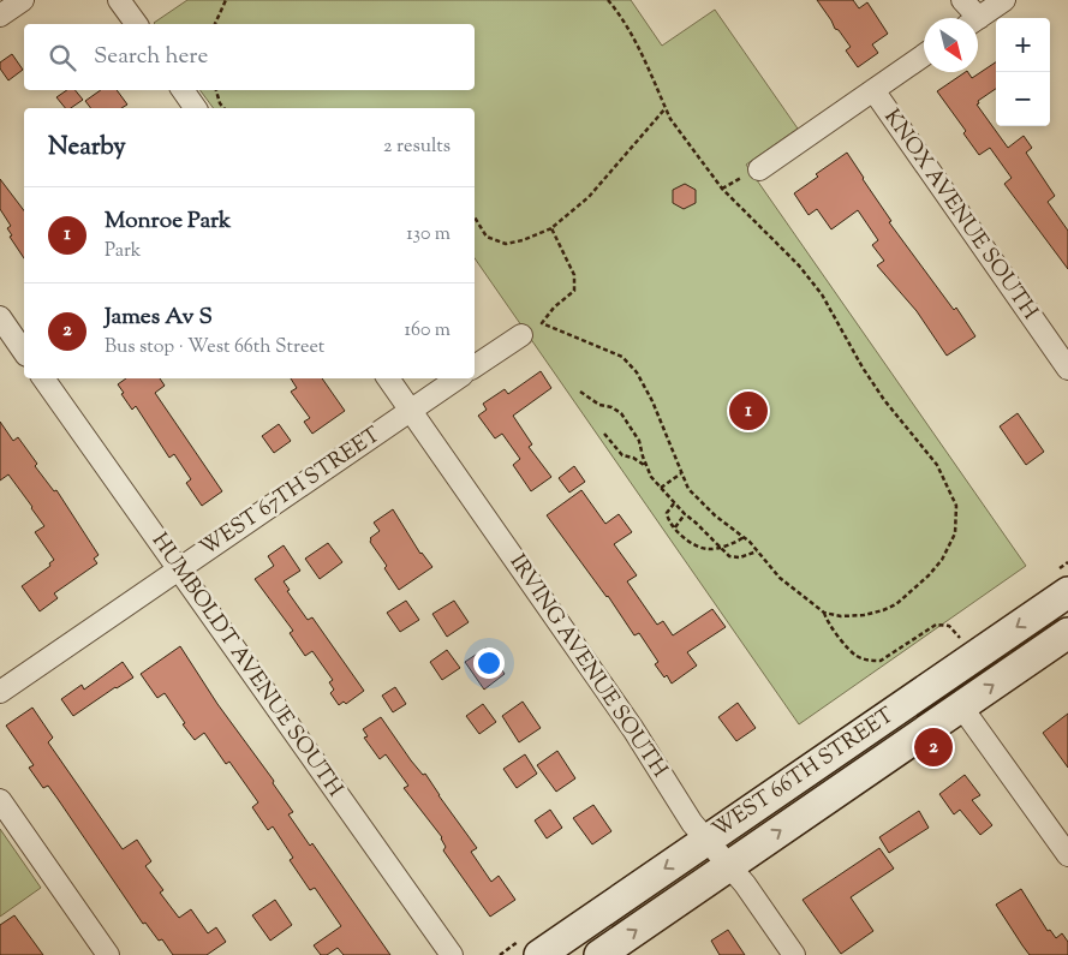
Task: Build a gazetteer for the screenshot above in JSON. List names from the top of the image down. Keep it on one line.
{"streets":{"main road":["WEST 66TH STREET"],"street":["KNOX AVENUE SOUTH","WEST 67TH STREET","HUMBOLDT AVENUE SOUTH","IRVING AVENUE SOUTH"]},"crossings":[["WEST 67TH STREET","HUMBOLDT AVENUE SOUTH"],["WEST 67TH STREET","IRVING AVENUE SOUTH"],["IRVING AVENUE SOUTH","WEST 66TH STREET"]],"north":"bottom right","page":{"map_buttons":["+","−"],"search":"Search here","heading":["Nearby","2 results"],"list":[{"mark":"1","name":"Monroe Park","note":"Park","value":"130 m"},{"mark":"2","name":"James Av S","note":"Bus stop · West 66th Street","value":"160 m"}],"pins":["1","2"]}}
